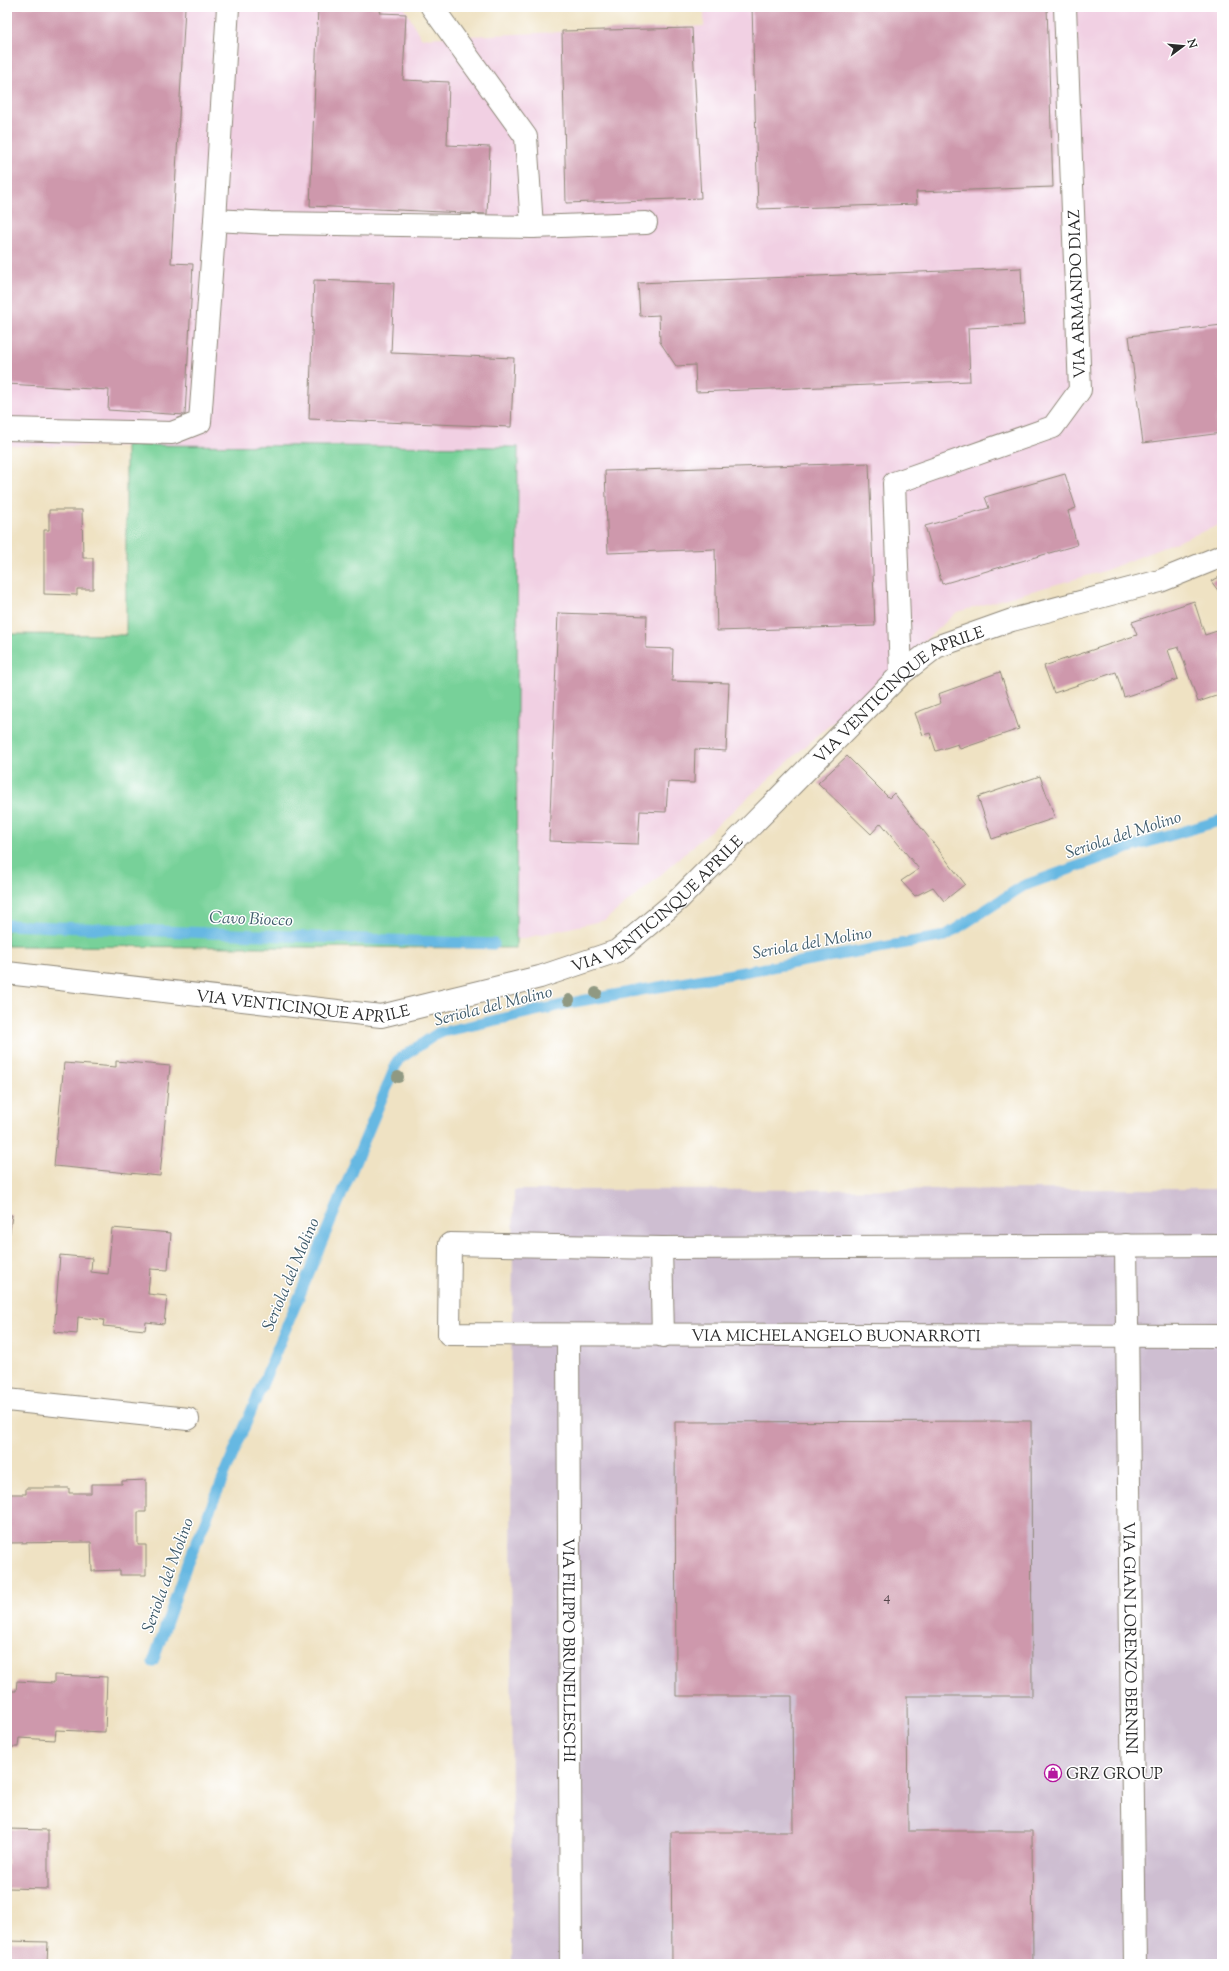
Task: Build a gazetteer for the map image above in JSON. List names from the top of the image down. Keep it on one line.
{"streets":{"street":["VIA ARMANDO DIAZ","VIA VENTICINQUE APRILE","VIA MICHELANGELO BUONARROTI","VIA GIAN LORENZO BERNINI","VIA FILIPPO BRUNELLESCHI"]},"crossings":[["VIA ARMANDO DIAZ","VIA VENTICINQUE APRILE"],["VIA MICHELANGELO BUONARROTI","VIA GIAN LORENZO BERNINI"],["VIA MICHELANGELO BUONARROTI","VIA FILIPPO BRUNELLESCHI"]],"water":["Seriola del Molino","Cavo Biocco"],"places":{"shop":["GRZ GROUP"]},"house_numbers":["4"],"north":"right"}
